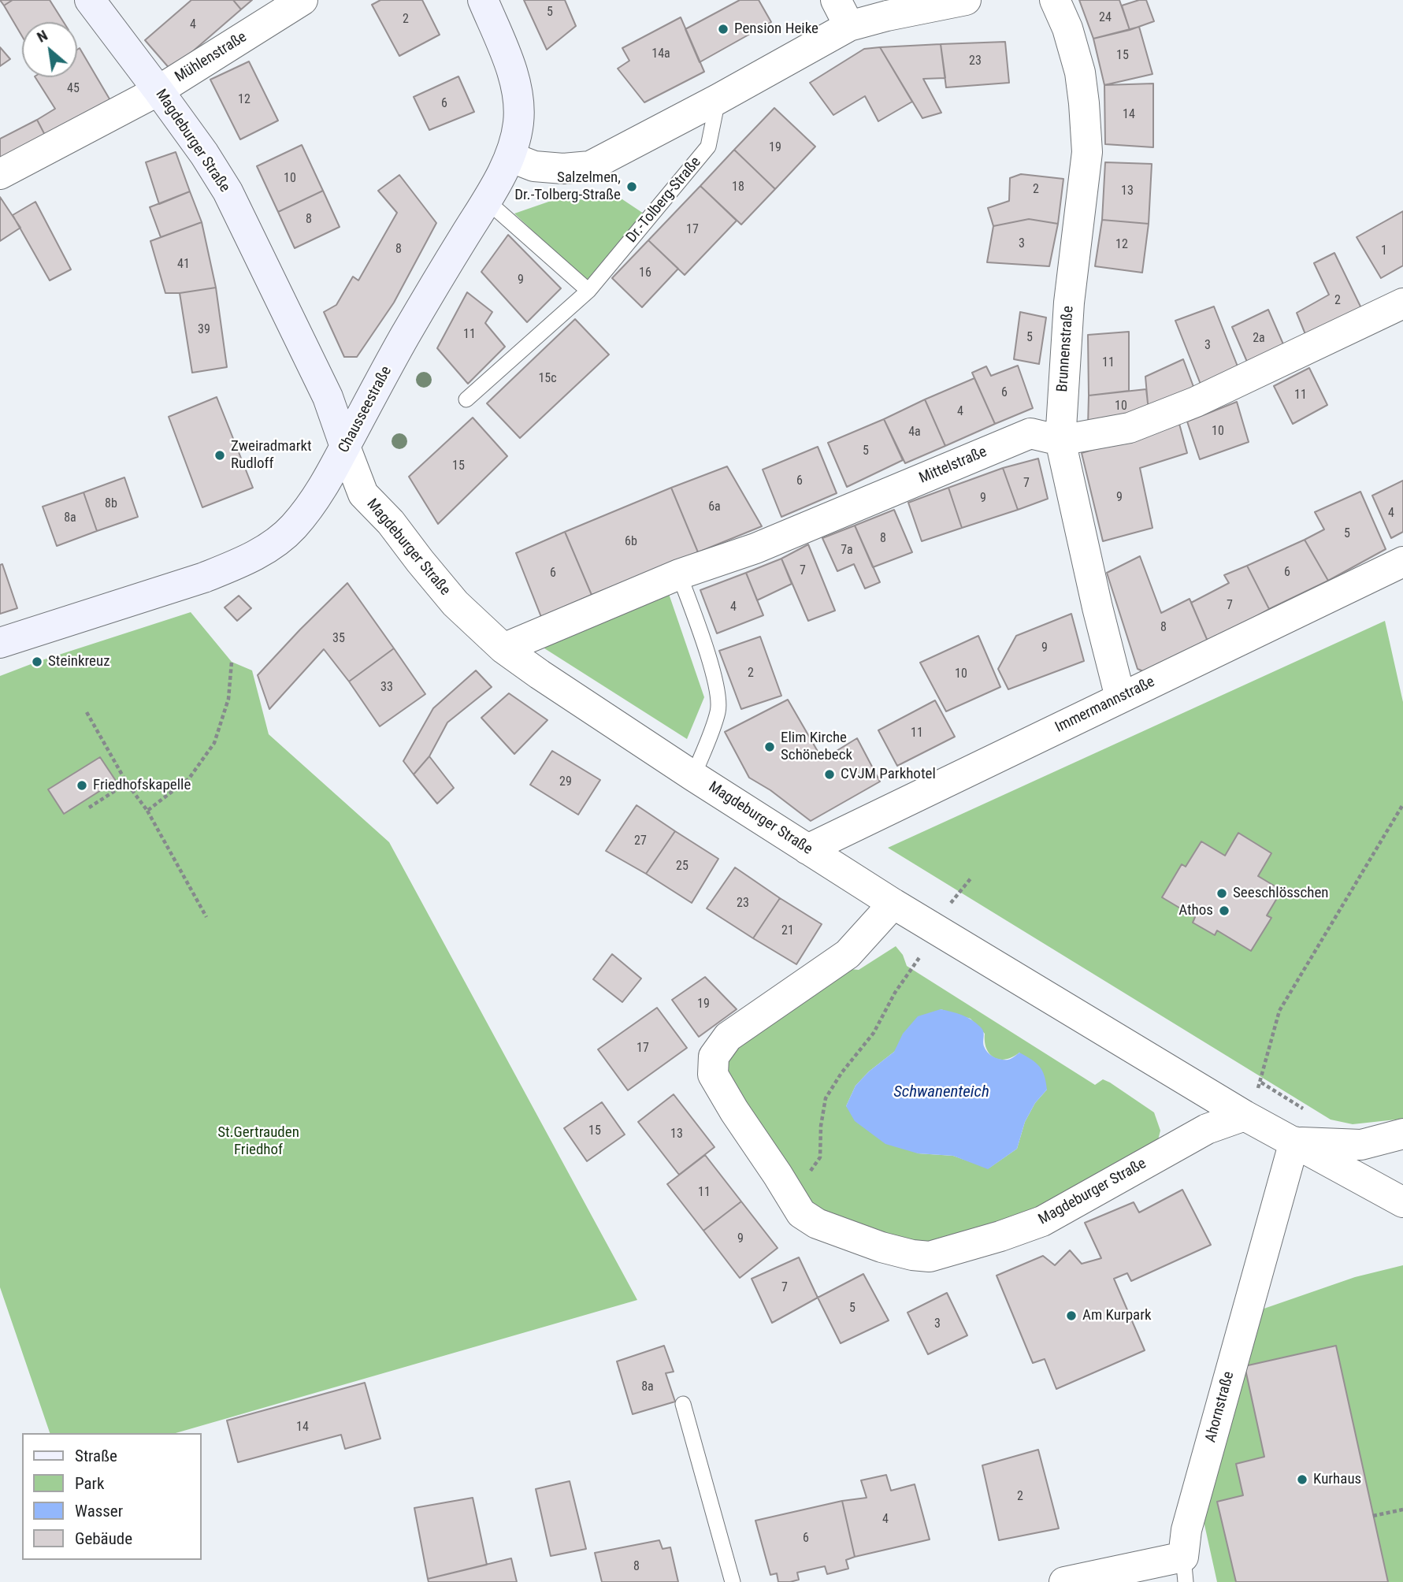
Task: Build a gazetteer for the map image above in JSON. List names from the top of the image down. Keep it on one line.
{"streets":{"street":["Mühlenstraße","Magdeburger Straße","Brunnenstraße","Chausseestraße","Mittelstraße","Immermannstraße","Ahornstraße"],"lane":["Dr.-Tolberg-Straße"]},"crossings":[["Mühlenstraße","Magdeburger Straße"],["Magdeburger Straße","Chausseestraße"],["Magdeburger Straße","Mittelstraße"],["Magdeburger Straße","Immermannstraße"],["Magdeburger Straße","Ahornstraße"],["Brunnenstraße","Mittelstraße"],["Brunnenstraße","Immermannstraße"]],"water":["Schwanenteich"],"parks":["St.Gertrauden Friedhof"],"places":["Pension Heike","Salzelmen, Dr.-Tolberg-Straße","Zweiradmarkt Rudloff","Steinkreuz","Elim Kirche Schönebeck","CVJM Parkhotel","Friedhofskapelle","Seeschlösschen","Athos","Am Kurpark","Kurhaus"],"house_numbers":["5","24","2","4","14a","15","23","45","12","6","14","19","10","18","2","13","8","17","3","12","8","1","41","16","9","2","39","11","5","2a","3","11","15c","6","11","10","4","10","4a","5","15","6","7","9","9","8b","6a","4","8a","5","8","6b","7a","7","6","6","7","4","8","35","9","2","10","33","11","29","27","25","23","21","19","17","15","13","11","9","7","5","3","8a","14","2","4","6","8"],"legend":["Straße","Park","Wasser","Gebäude"],"north":"top left"}
